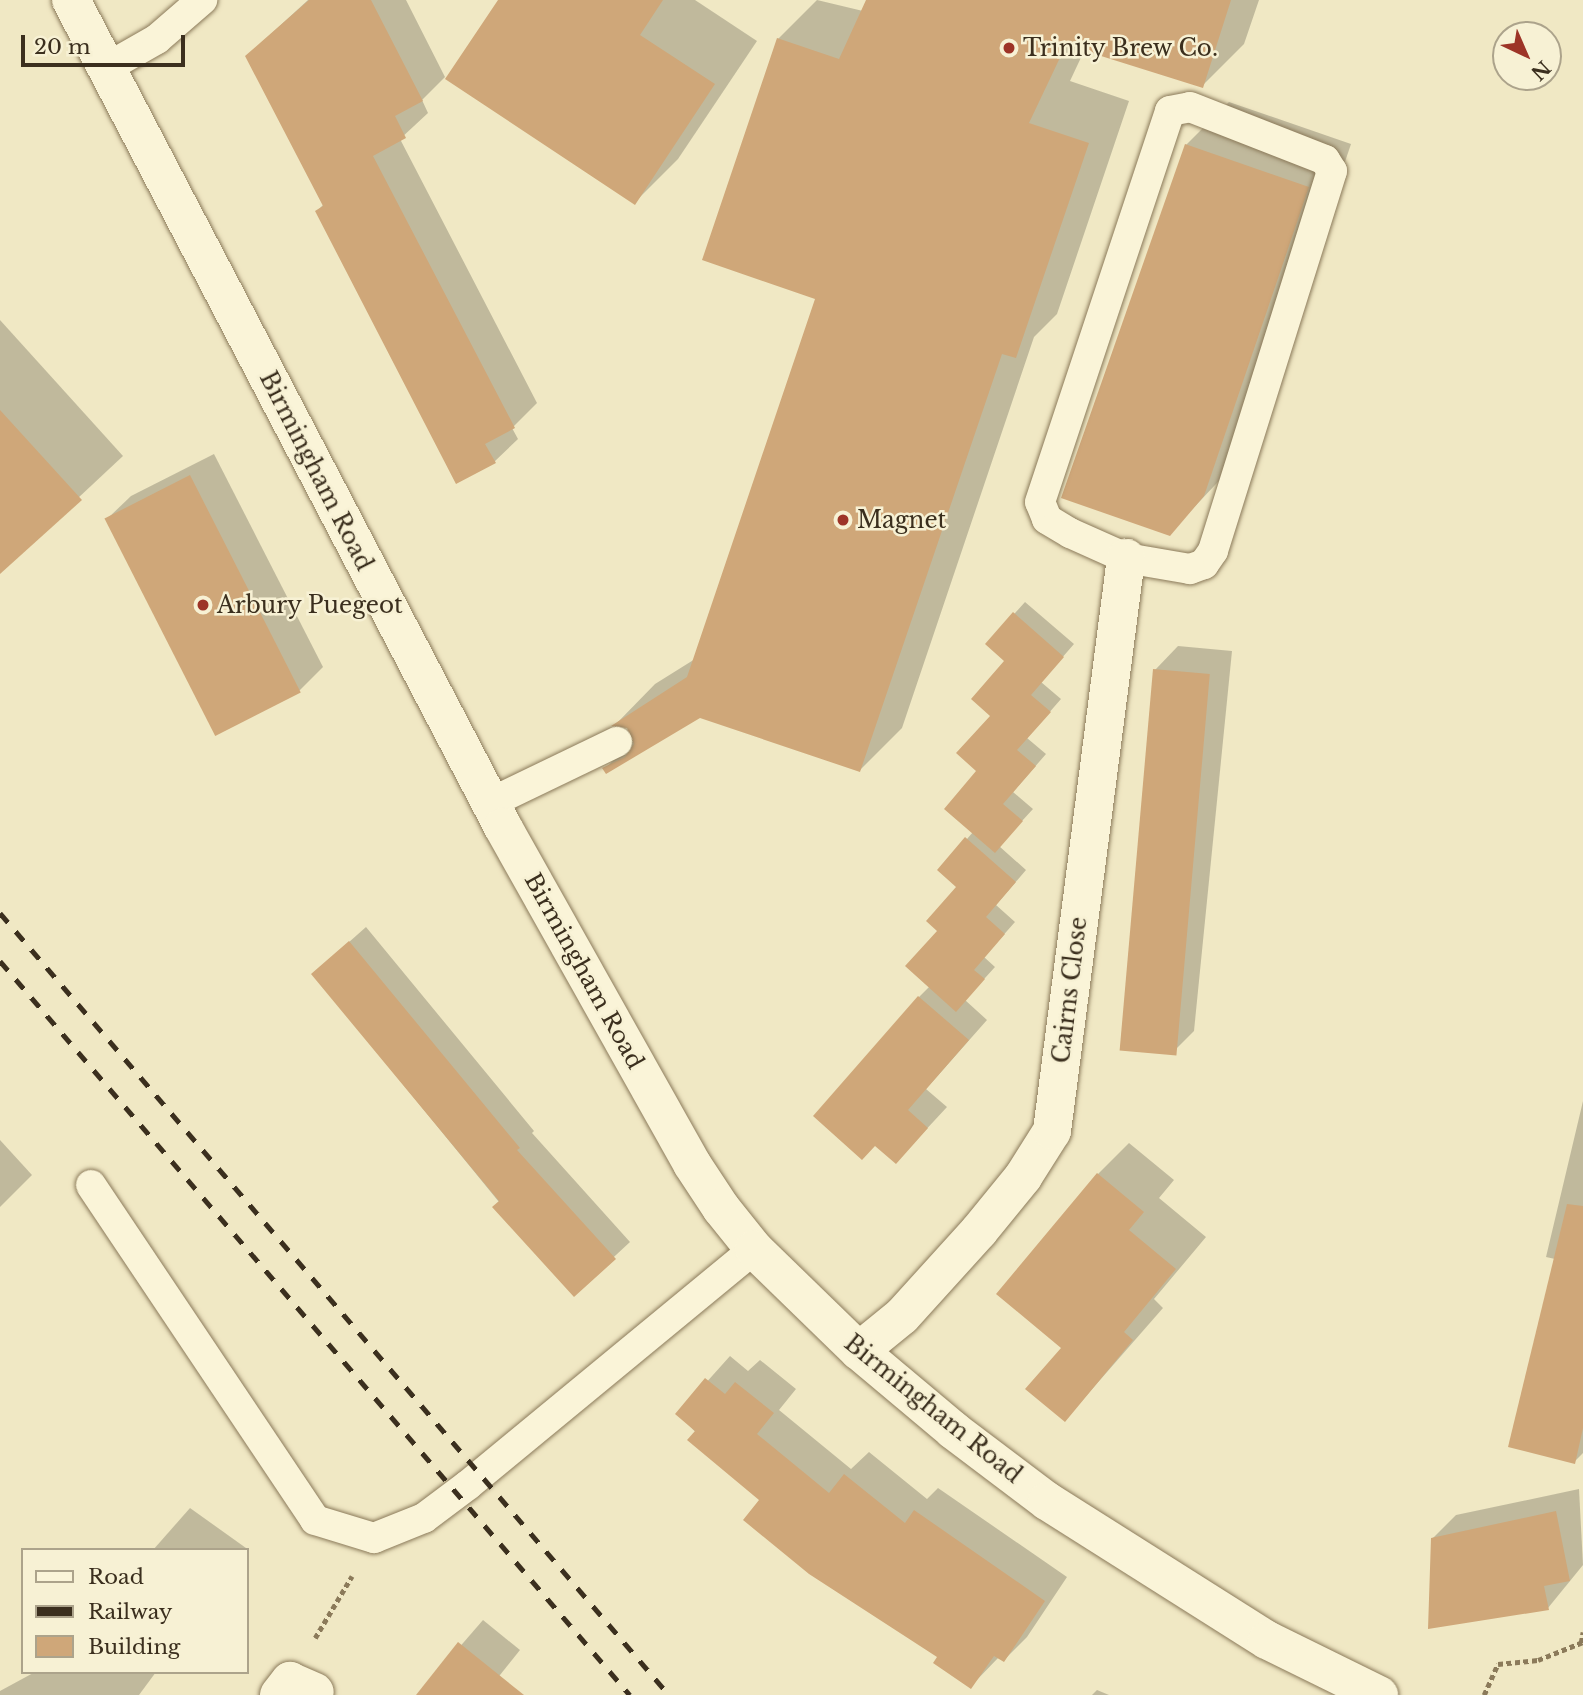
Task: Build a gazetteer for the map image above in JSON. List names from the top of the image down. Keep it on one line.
{"streets":{"street":["Birmingham Road","Cairns Close"]},"crossings":[["Birmingham Road","Cairns Close"]],"places":["Trinity Brew Co.","Magnet","Arbury Puegeot"],"legend":["Road","Railway","Building"],"scale_bar":"20 m","north":"bottom right"}
